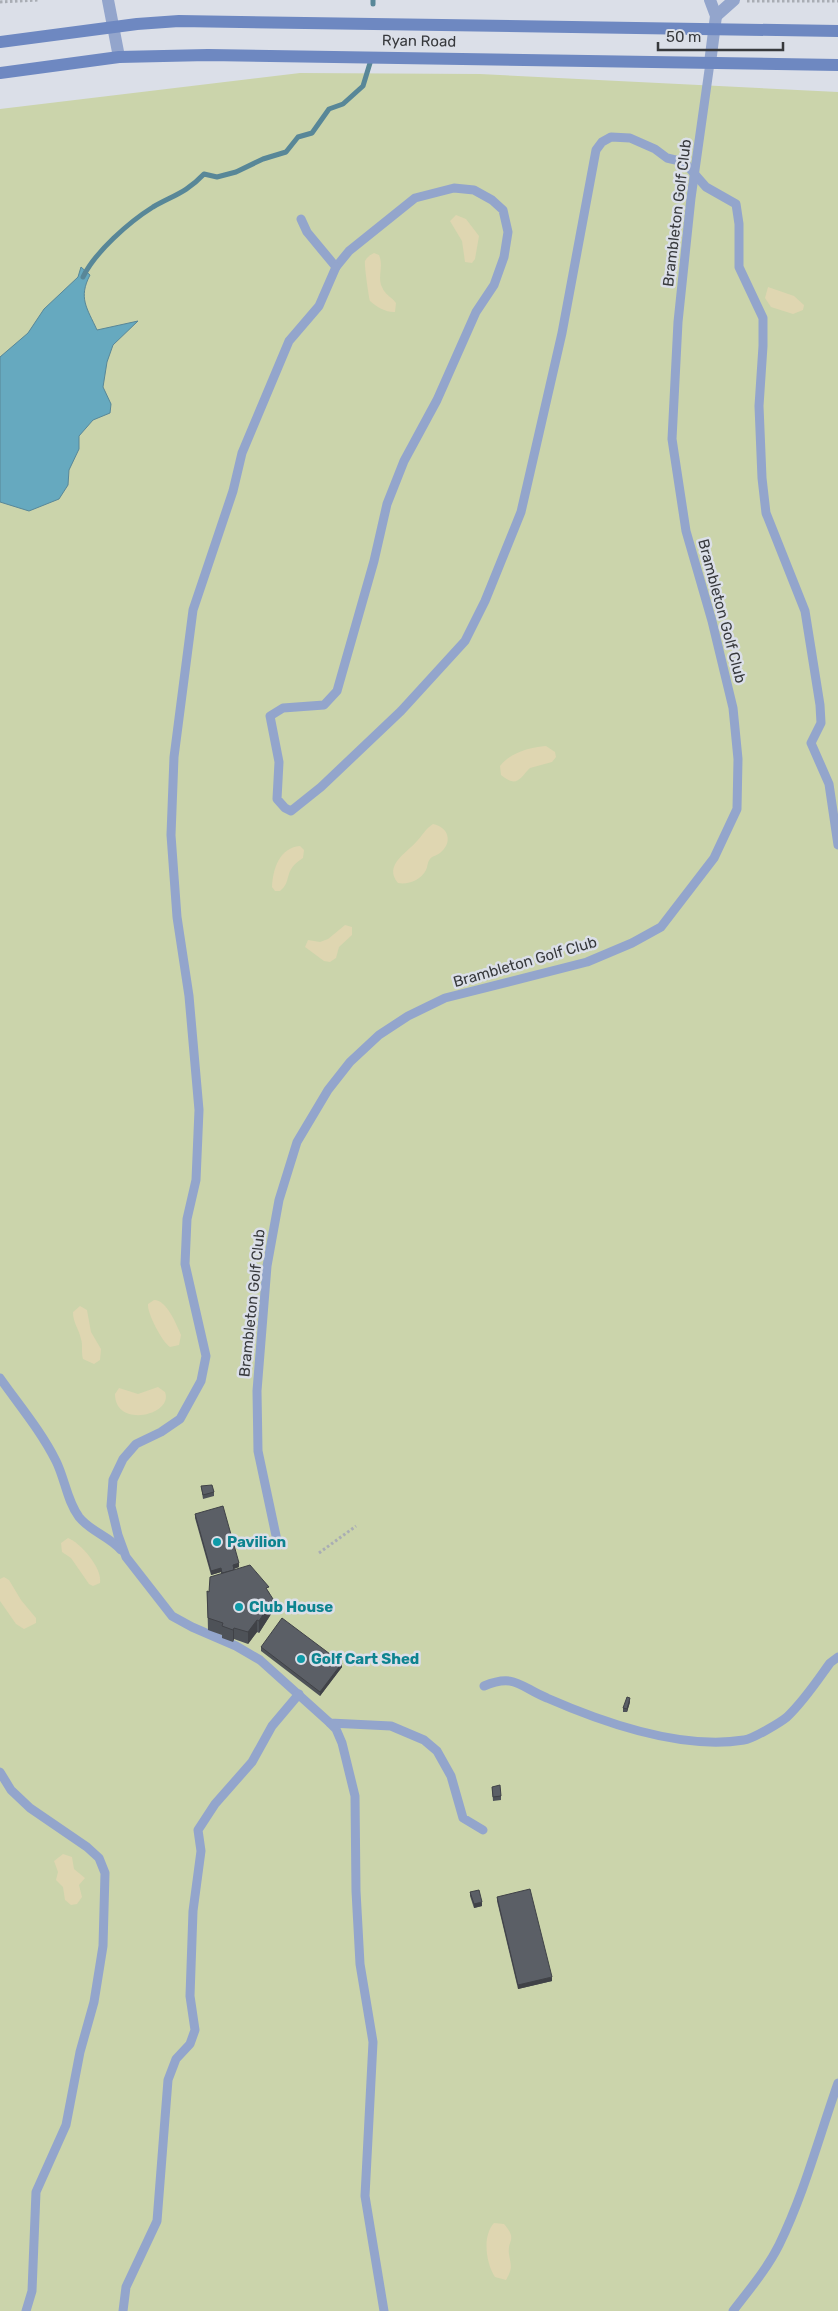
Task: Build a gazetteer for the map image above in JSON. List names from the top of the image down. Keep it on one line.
{"streets":{"main road":["Ryan Road"],"lane":["Brambleton Golf Club"]},"crossings":[["Ryan Road","Brambleton Golf Club"]],"places":["Pavilion","Club House","Golf Cart Shed"],"scale_bar":"50 m"}
